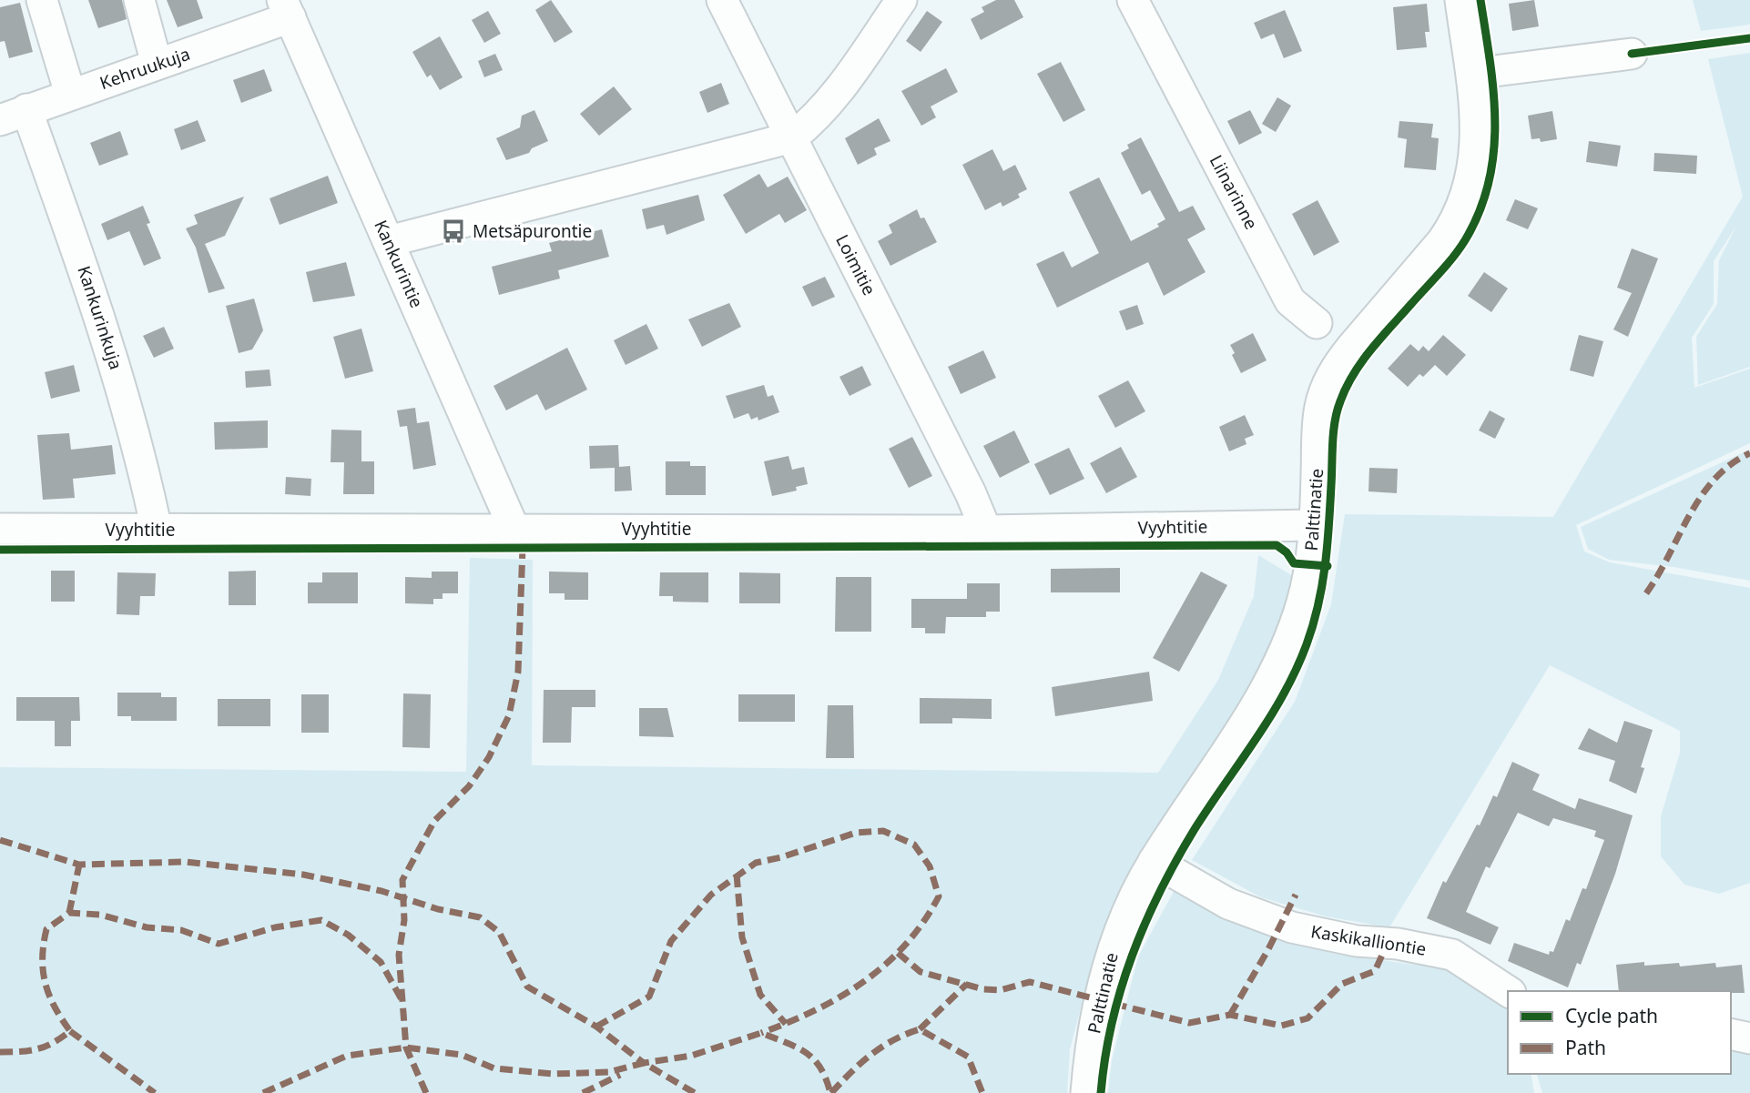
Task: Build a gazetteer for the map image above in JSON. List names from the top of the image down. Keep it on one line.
{"streets":{"street":["Kehruukuja","Liinarinne","Kankurintie","Loimitie","Kankurinkuja","Palttinatie","Vyyhtitie","Kaskikalliontie"]},"crossings":[["Kehruukuja","Kankurintie"],["Kehruukuja","Kankurinkuja"],["Kankurintie","Vyyhtitie"],["Loimitie","Vyyhtitie"],["Kankurinkuja","Vyyhtitie"],["Palttinatie","Vyyhtitie"],["Palttinatie","Kaskikalliontie"]],"places":{"bus stop":["Metsäpurontie"]},"legend":["Cycle path","Path"]}
